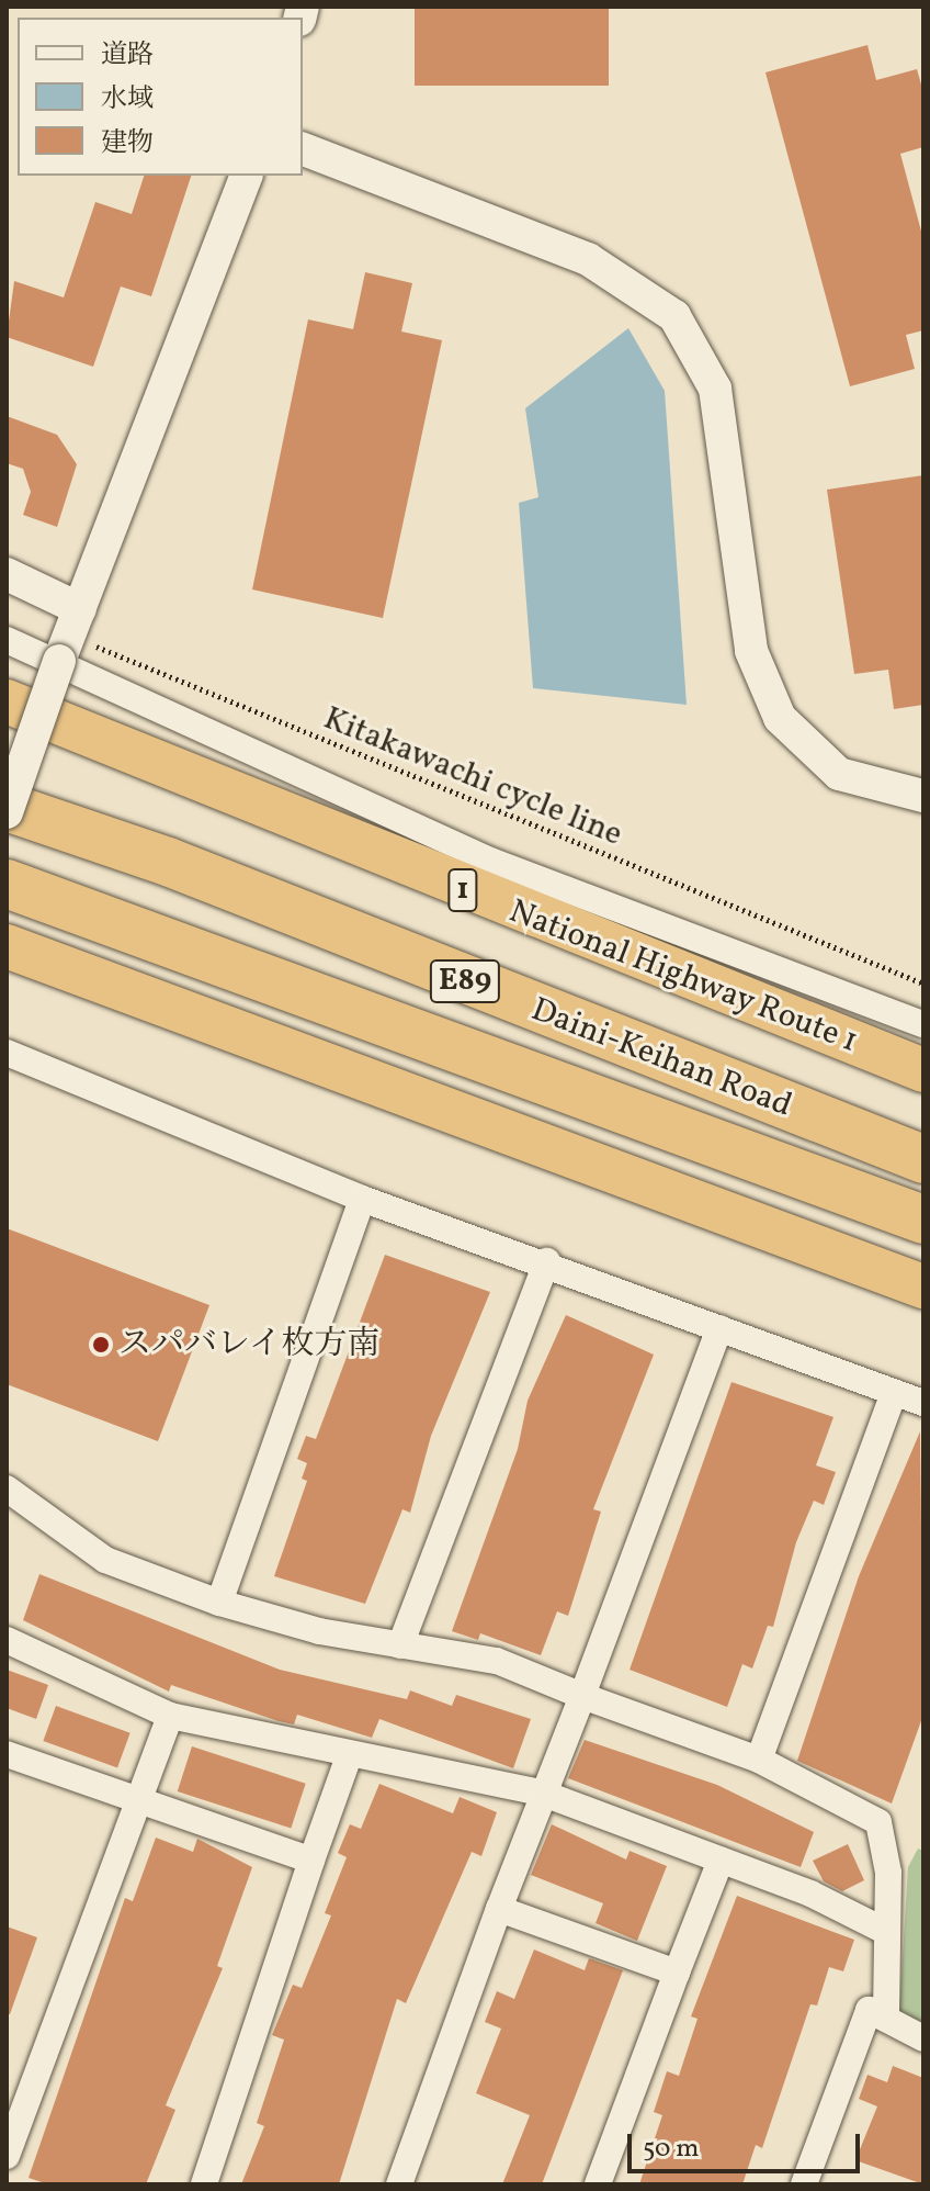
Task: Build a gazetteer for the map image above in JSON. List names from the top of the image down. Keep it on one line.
{"streets":{"highway":["1","National Highway Route 1","E89","Daini-Keihan Road"],"path":["Kitakawachi cycle line"]},"places":["スパバレイ枚方南"],"legend":["道路","水域","建物"],"scale_bar":"50 m"}
